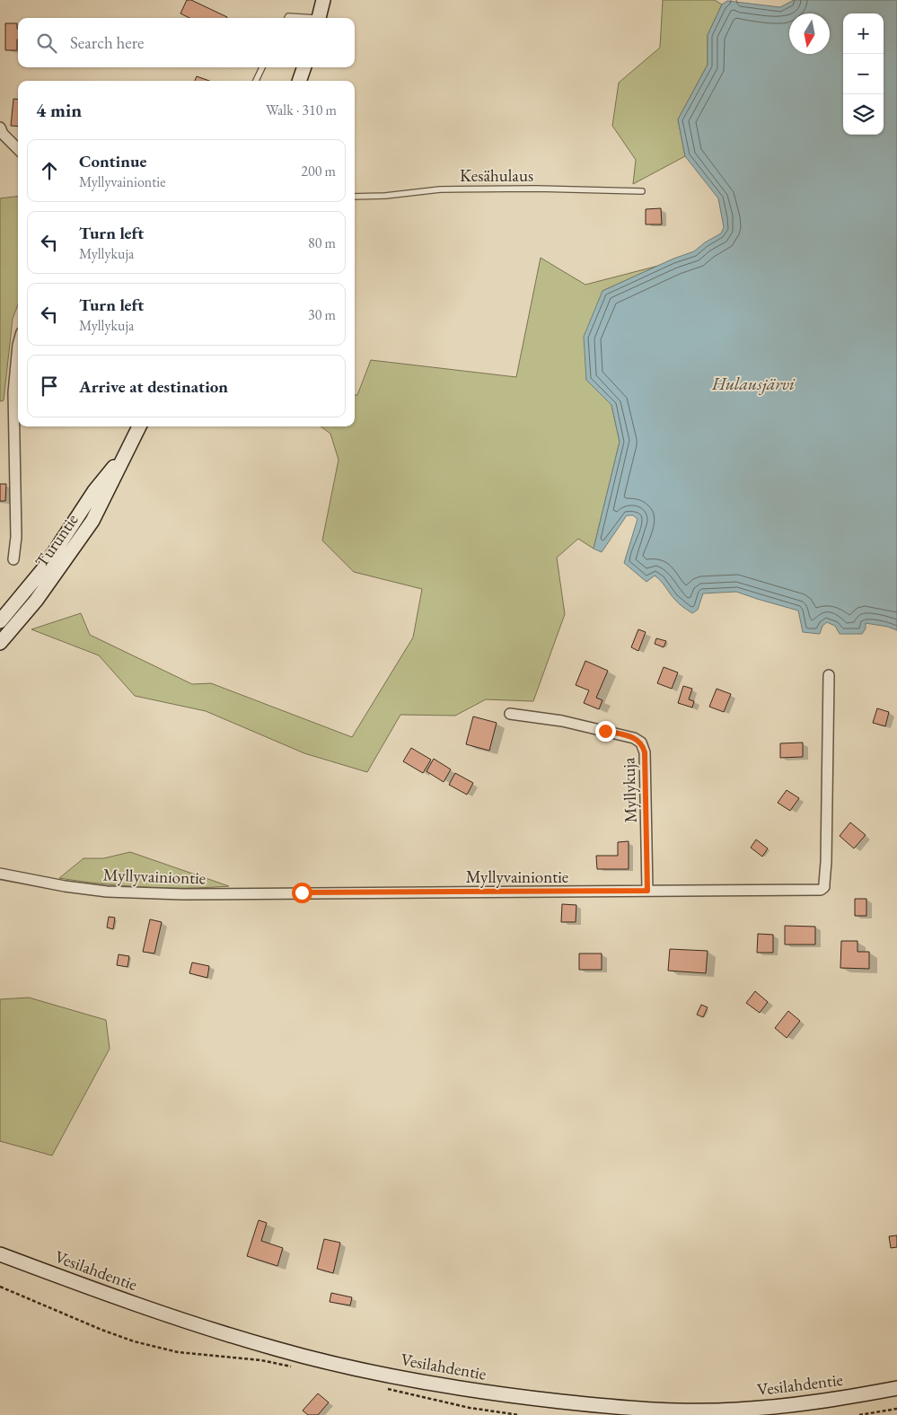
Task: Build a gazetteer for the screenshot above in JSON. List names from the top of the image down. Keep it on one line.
{"streets":{"main road":["Turuntie","Vesilahdentie"],"street":["Myllykuja","Myllyvainiontie"],"lane":["Kesähulaus"]},"crossings":[["Myllykuja","Myllyvainiontie"]],"water":["Hulausjärvi"],"north":"bottom","page":{"map_buttons":["+","−"],"search":"Search here","heading":["4 min","Walk · 310 m"],"list":[["Continue","Myllyvainiontie","200 m"],["Turn left","Myllykuja","80 m"],["Turn left","Myllykuja","30 m"],"Arrive at destination"]}}
